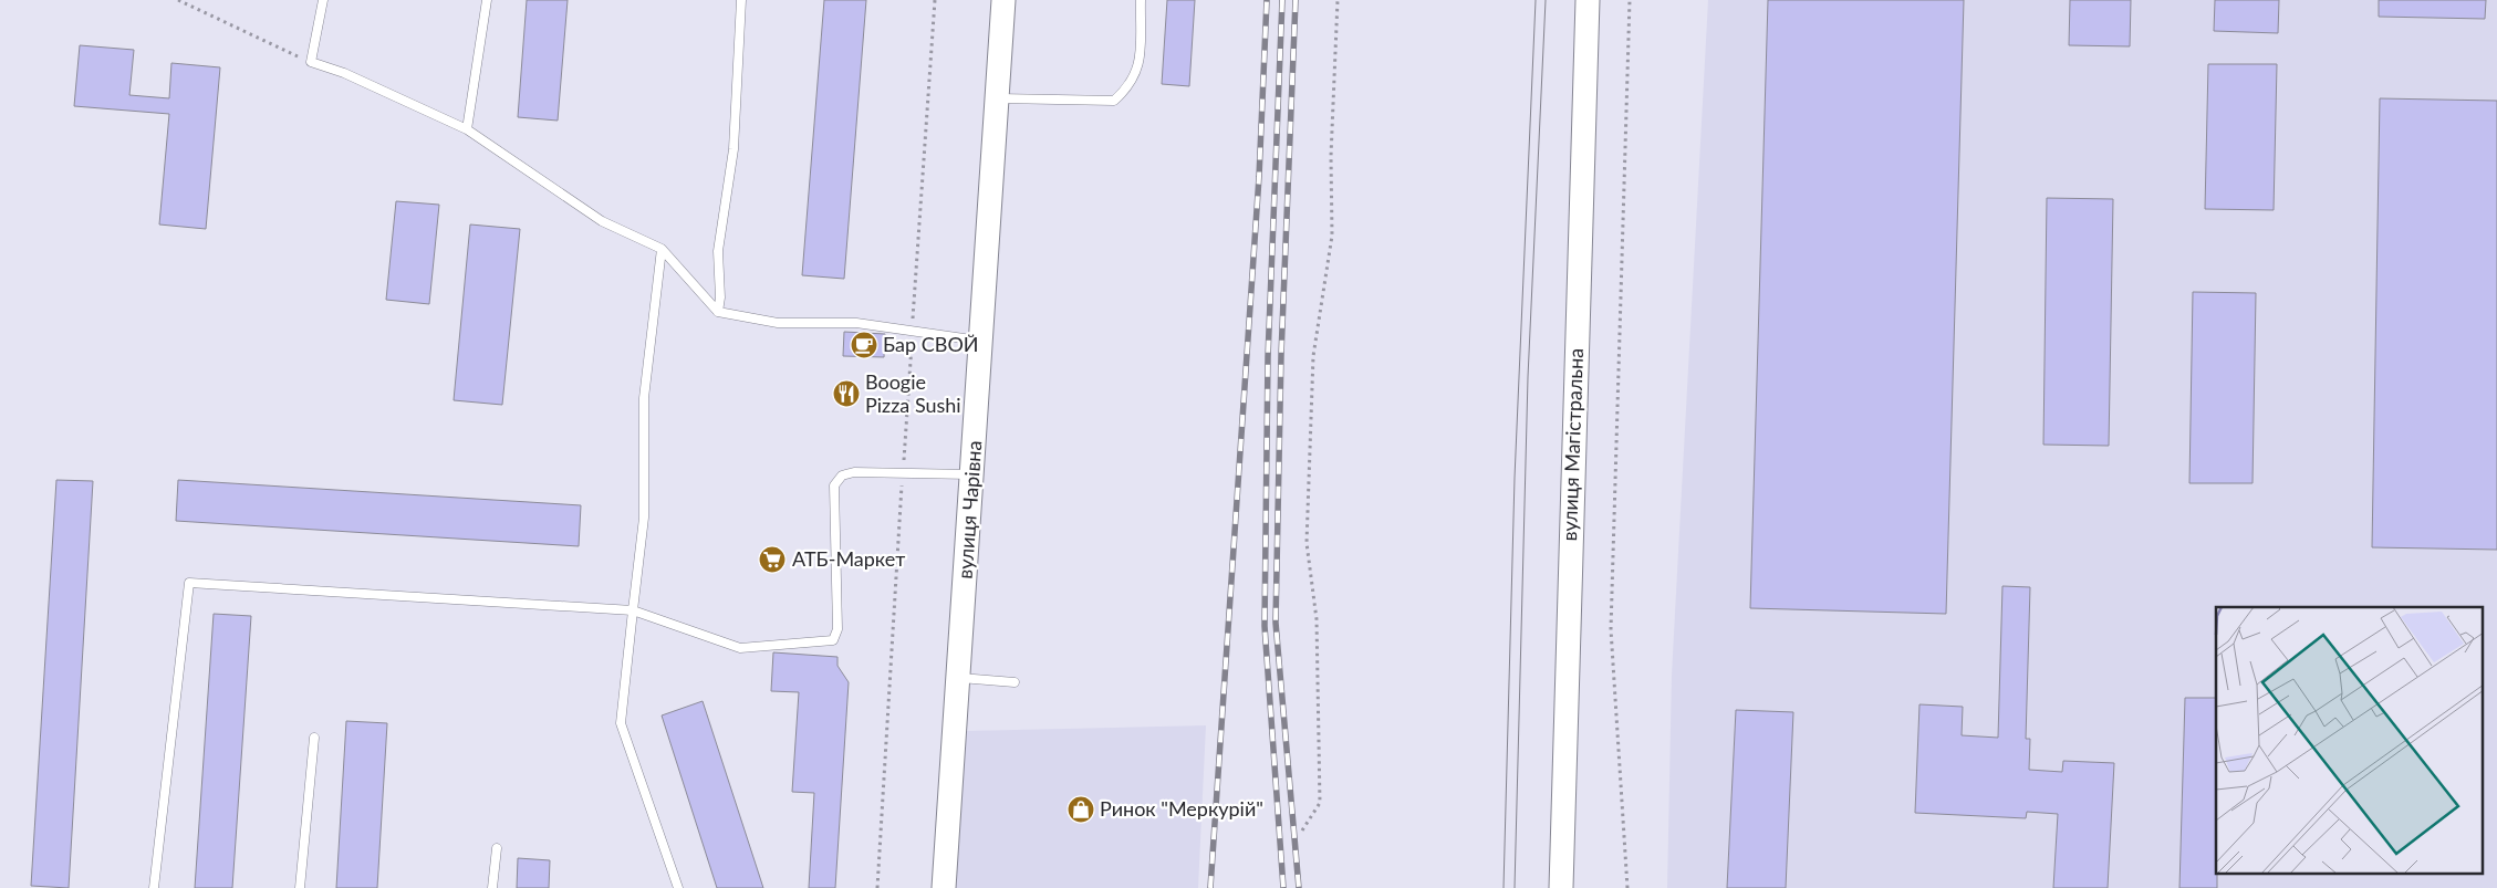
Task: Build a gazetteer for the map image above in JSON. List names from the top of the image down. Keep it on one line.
{"streets":{"main road":["вулиця Магістральна","вулиця Чарівна"]},"places":{"cafe":["Бар СВОЙ"],"restaurant":["Boogie Pizza Sushi"],"supermarket":["АТБ-Маркет"],"shop":["Ринок \"Меркурій\""]}}
